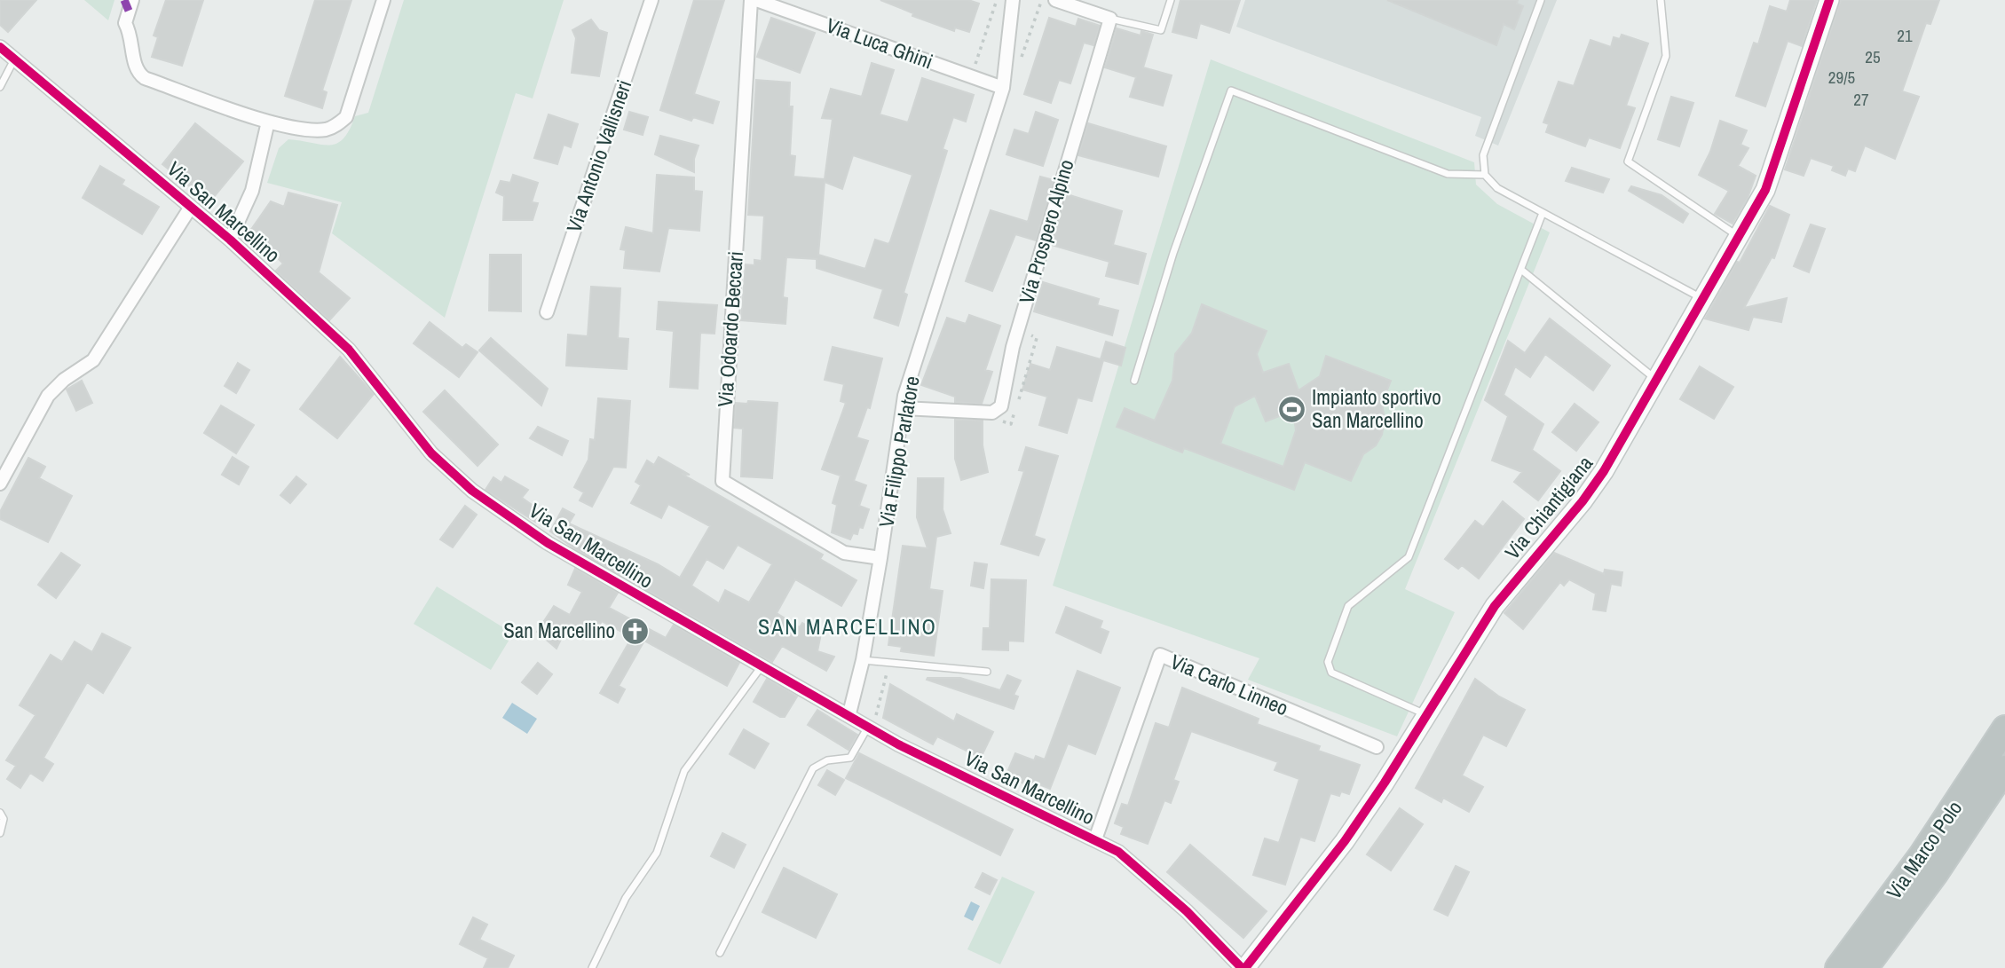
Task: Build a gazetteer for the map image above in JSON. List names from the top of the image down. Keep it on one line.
{"streets":{"highway":["Via Marco Polo"],"street":["Via Luca Ghini","Via Antonio Vallisneri","Via San Marcellino","Via Prospero Alpino","Via Odoardo Beccari","Via Filippo Parlatore","Via Chiantigiana","Via Carlo Linneo"]},"crossings":[["Via Luca Ghini","Via Filippo Parlatore"],["Via San Marcellino","Via Filippo Parlatore"],["Via San Marcellino","Via Chiantigiana"],["Via San Marcellino","Via Carlo Linneo"],["Via Prospero Alpino","Via Filippo Parlatore"],["Via Odoardo Beccari","Via Filippo Parlatore"]],"districts":["SAN MARCELLINO"],"places":{"sports":["Impianto sportivo San Marcellino"],"church":["San Marcellino"]},"house_numbers":["21","25","29/5","27"]}
